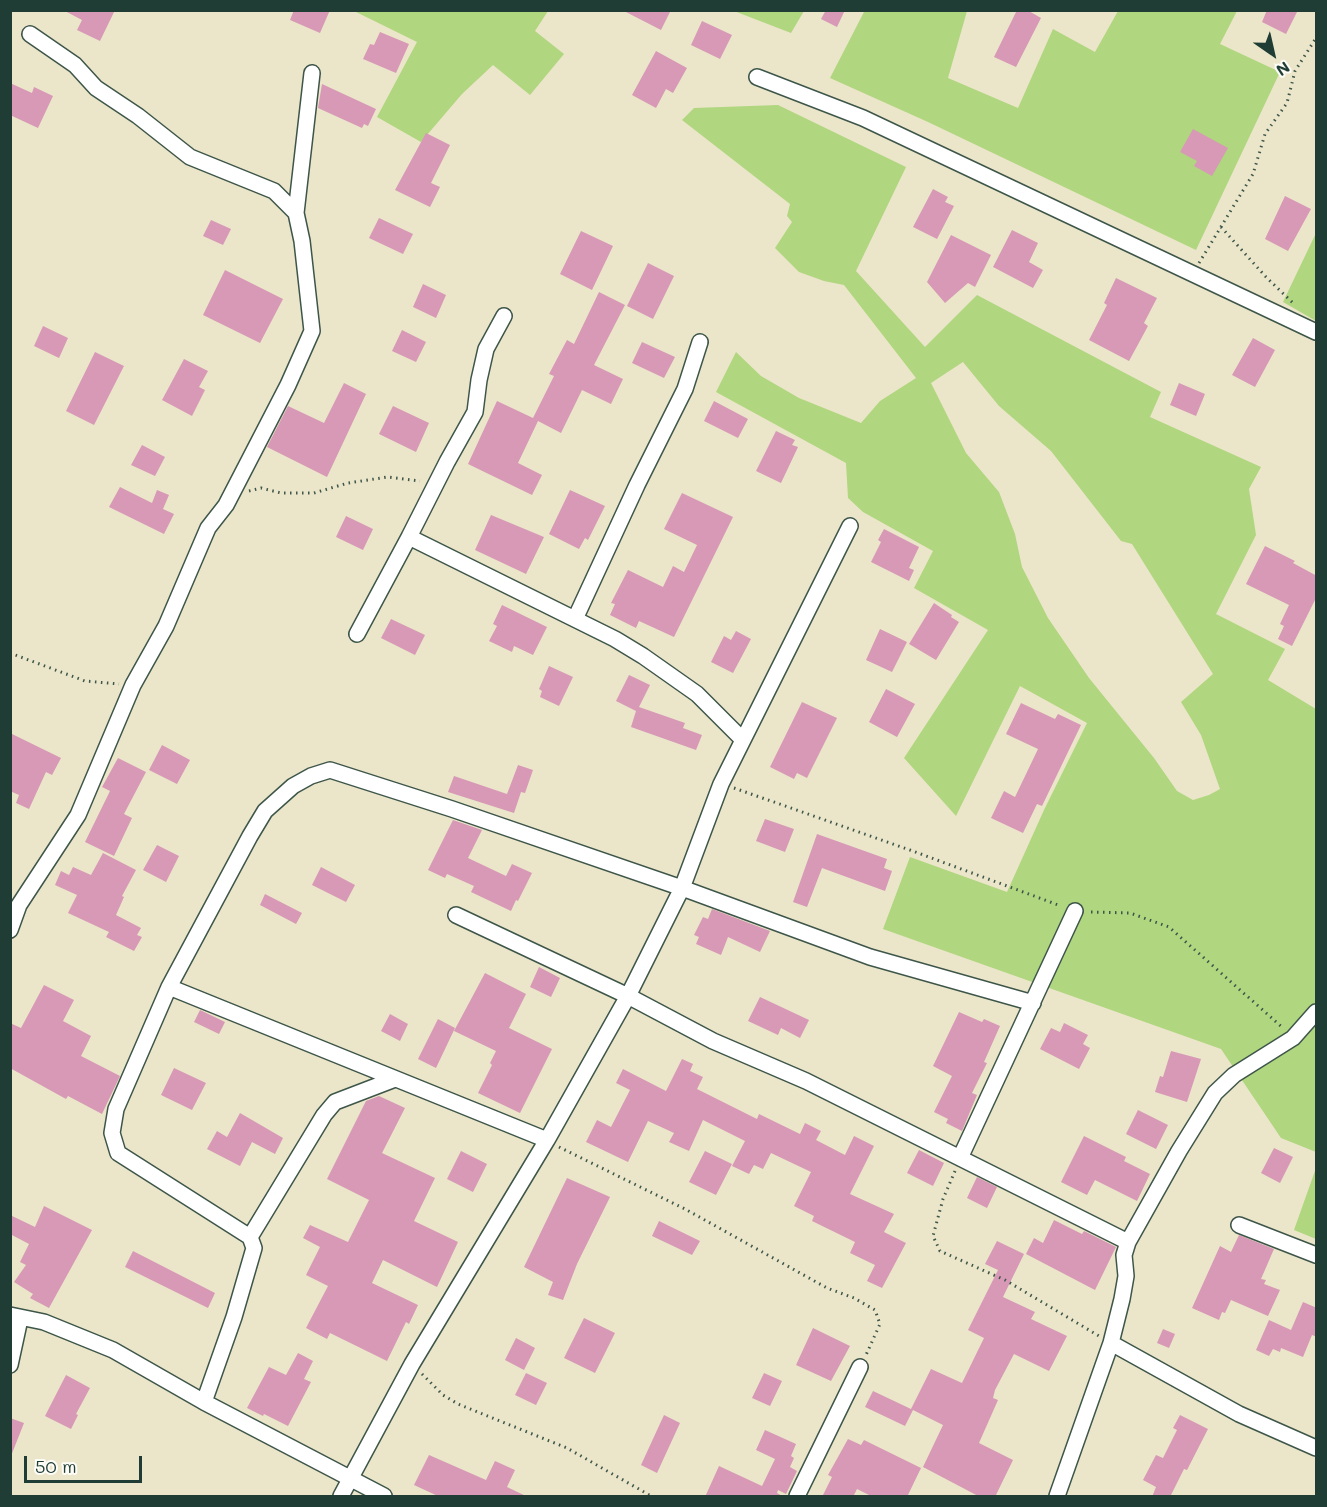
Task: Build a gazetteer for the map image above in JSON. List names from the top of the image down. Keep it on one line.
{"scale_bar":"50 m","north":"bottom right"}
